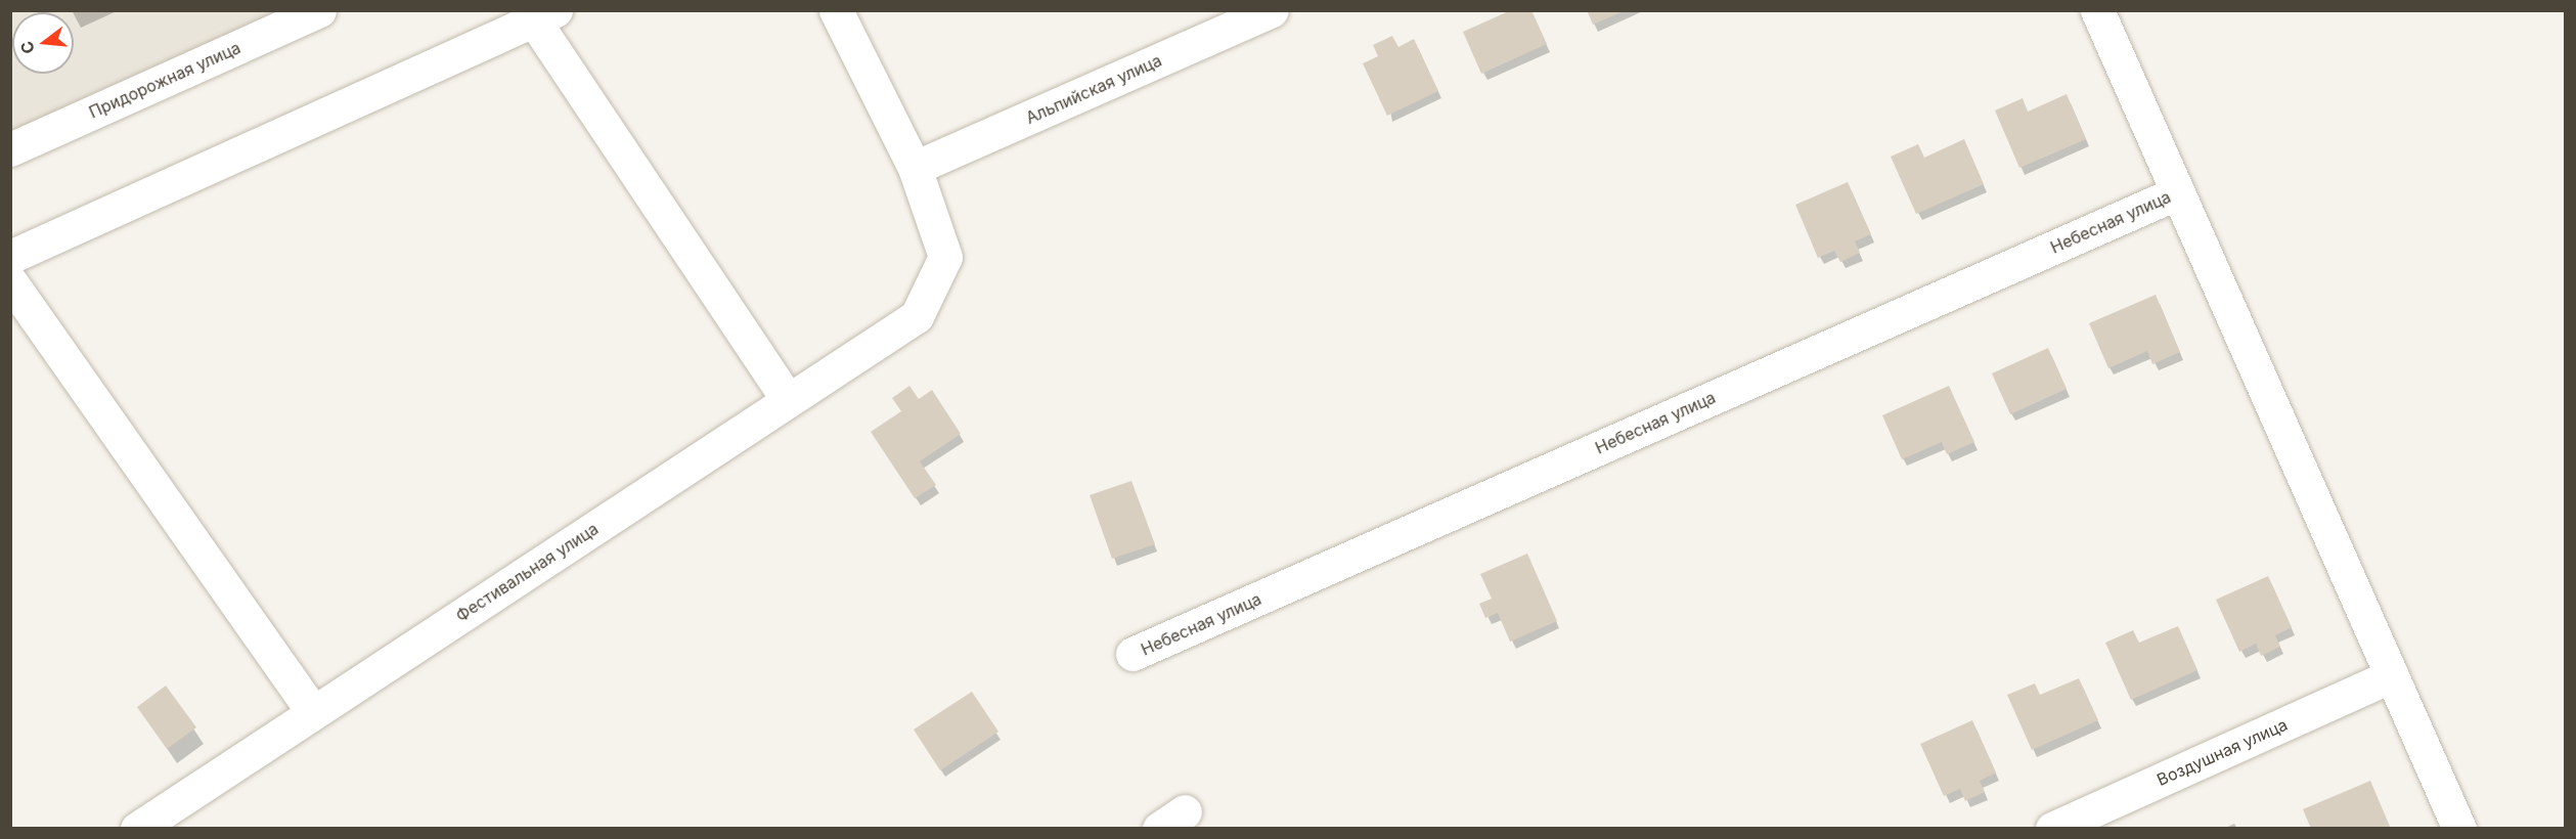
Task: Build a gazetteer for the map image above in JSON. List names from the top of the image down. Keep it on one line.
{"streets":{"street":["Придорожная улица","Альпийская улица","Небесная улица","Фестивальная улица","Воздушная улица"]},"crossings":[["Альпийская улица","Фестивальная улица"]],"north":"left"}
